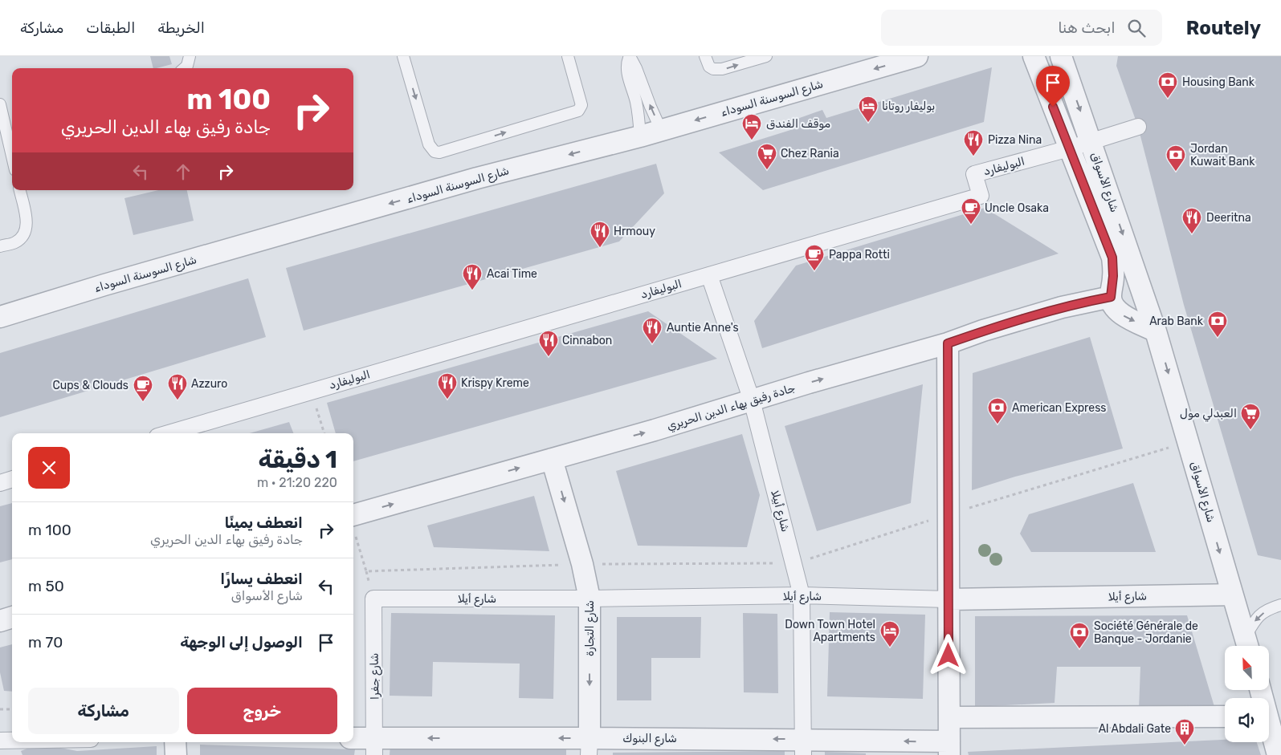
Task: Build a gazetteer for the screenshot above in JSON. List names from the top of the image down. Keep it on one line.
{"streets":{"street":["شارع السوسنة السوداء","البوليفارد","شارع الأسواق","جادة رفيق بهاء الدين الحريري","شارع أبيلا","شارع أيلا","شارع التجارة","شارع جفرا","شارع البنوك"]},"crossings":[["البوليفارد","شارع الأسواق"],["البوليفارد","شارع أبيلا"],["شارع الأسواق","جادة رفيق بهاء الدين الحريري"],["شارع الأسواق","شارع أيلا"],["جادة رفيق بهاء الدين الحريري","شارع أبيلا"],["جادة رفيق بهاء الدين الحريري","شارع التجارة"],["شارع أبيلا","شارع أيلا"],["شارع أبيلا","شارع البنوك"],["شارع أيلا","شارع التجارة"],["شارع أيلا","شارع جفرا"],["شارع التجارة","شارع البنوك"],["شارع جفرا","شارع البنوك"]],"one_way":["شارع السوسنة السوداء","جادة رفيق بهاء الدين الحريري","شارع التجارة","شارع البنوك"],"places":{"bank":["Housing Bank","Jordan Kuwait Bank","Arab Bank","American Express","Société Générale de Banque - Jordanie"],"hotel":["بوليفار روتانا","موقف الفندق","Down Town Hotel Apartments"],"restaurant":["Pizza Nina","Deeritna","Hrmouy","Acai Time","Auntie Anne's","Cinnabon","Krispy Kreme","Azzuro"],"supermarket":["Chez Rania","العبدلي مول"],"cafe":["Uncle Osaka","Pappa Rotti","Cups & Clouds"],"building":["Al Abdali Gate"]},"north":"top left","page":{"header":"Routely","search":"ابحث هنا","nav":["الخريطة","الطبقات","مشاركة"],"turn":["100 m","جادة رفيق بهاء الدين الحريري"],"heading":["1 دقيقة","220 m · 21:20"],"list":[{"name":"انعطف يمينًا","note":"جادة رفيق بهاء الدين الحريري","value":"100 m"},{"name":"انعطف يسارًا","note":"شارع الأسواق","value":"50 m"},{"name":"الوصول إلى الوجهة","value":"70 m"}],"buttons":["خروج","مشاركة"]}}
